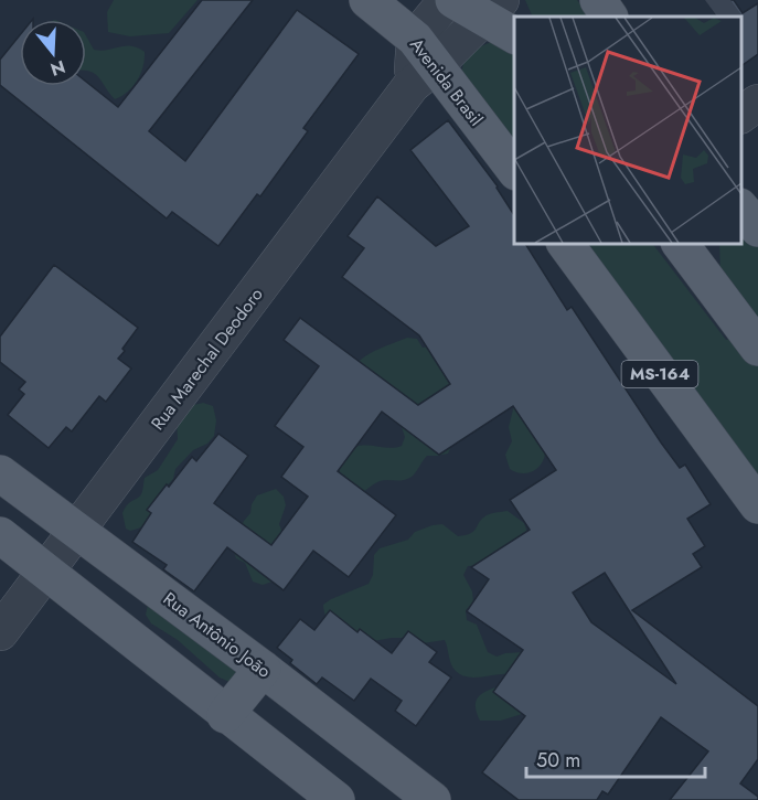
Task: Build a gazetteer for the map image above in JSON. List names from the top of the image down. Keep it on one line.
{"streets":{"main road":["Avenida Brasil","MS-164","Rua Antônio João"],"street":["Rua Marechal Deodoro"]},"crossings":[["Avenida Brasil","Rua Marechal Deodoro"],["Rua Marechal Deodoro","Rua Antônio João"]],"scale_bar":"50 m","north":"bottom"}
